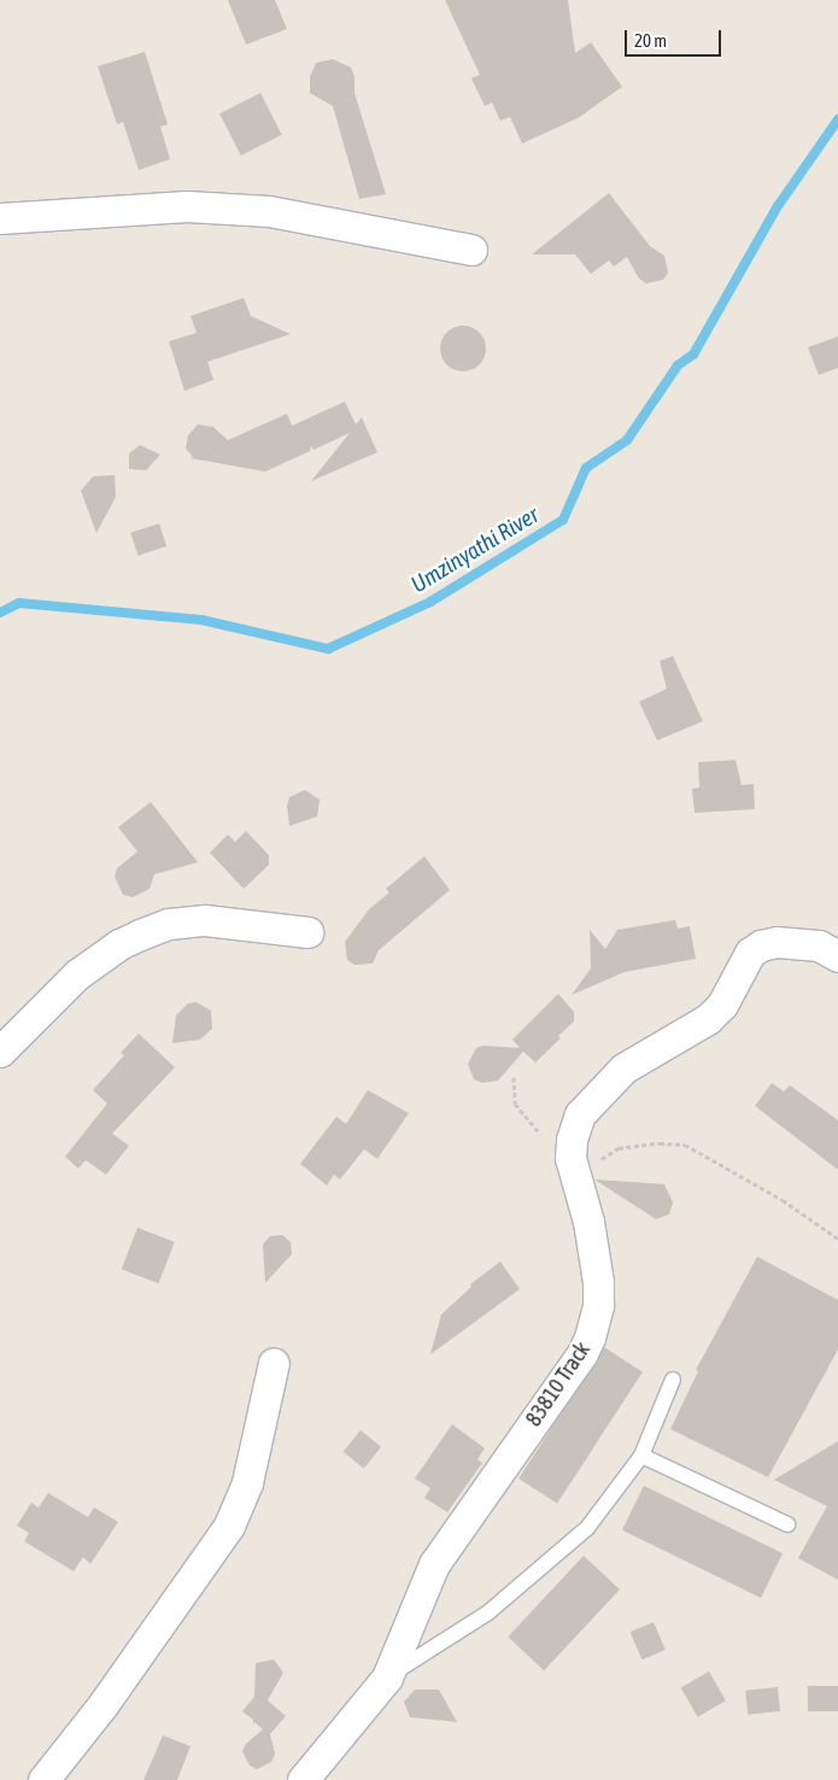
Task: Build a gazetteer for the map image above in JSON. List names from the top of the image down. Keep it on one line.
{"streets":{"street":["83810 Track"]},"water":["Umzinyathi River"],"scale_bar":"20 m"}
